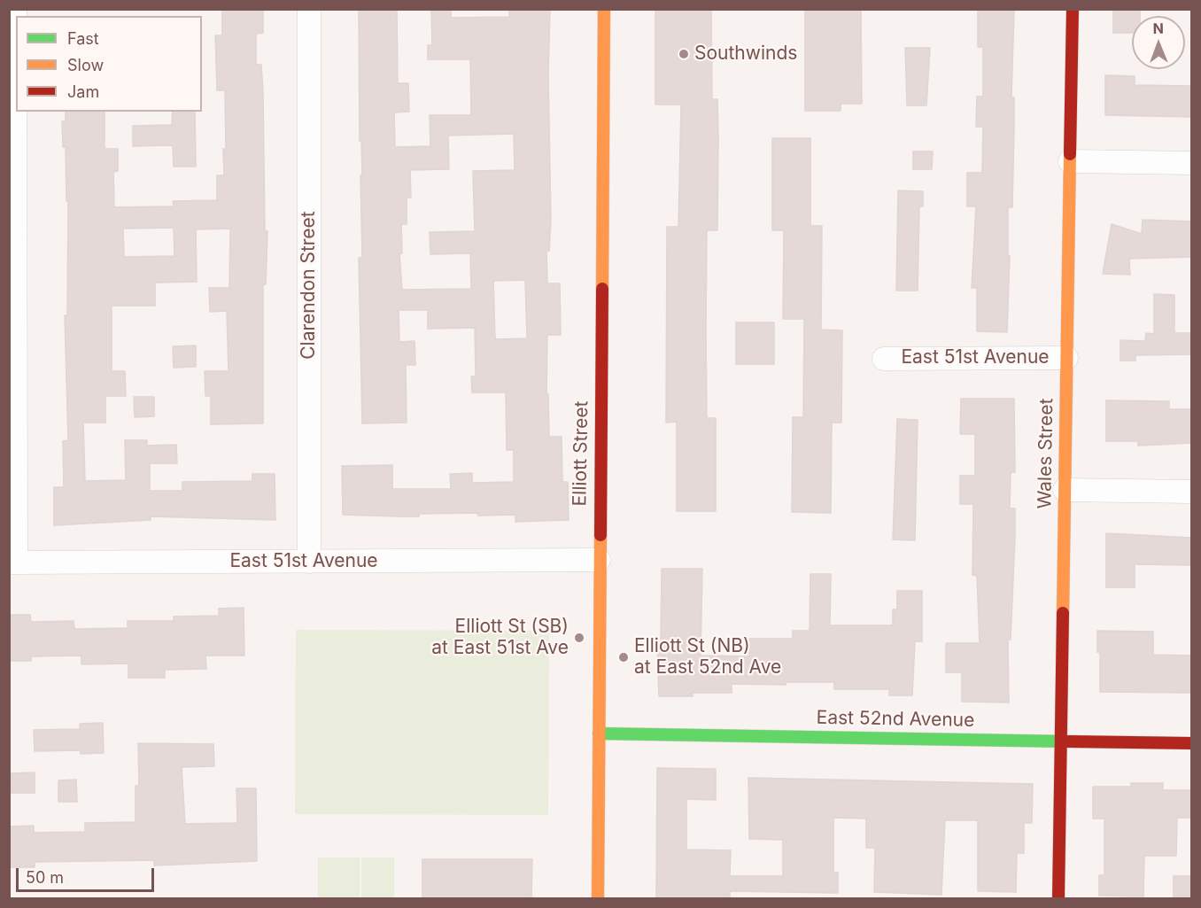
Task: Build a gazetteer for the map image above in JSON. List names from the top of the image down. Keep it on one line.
{"streets":{"street":["Clarendon Street","East 51st Avenue","Elliott Street","Wales Street","East 52nd Avenue"]},"crossings":[["Clarendon Street","East 51st Avenue"],["East 51st Avenue","Elliott Street"],["East 51st Avenue","Wales Street"],["Elliott Street","East 52nd Avenue"],["Wales Street","East 52nd Avenue"]],"places":["Southwinds","Elliott St (SB) at East 51st Ave","Elliott St (NB) at East 52nd Ave"],"legend":["Fast","Slow","Jam"],"scale_bar":"50 m","north":"top"}
